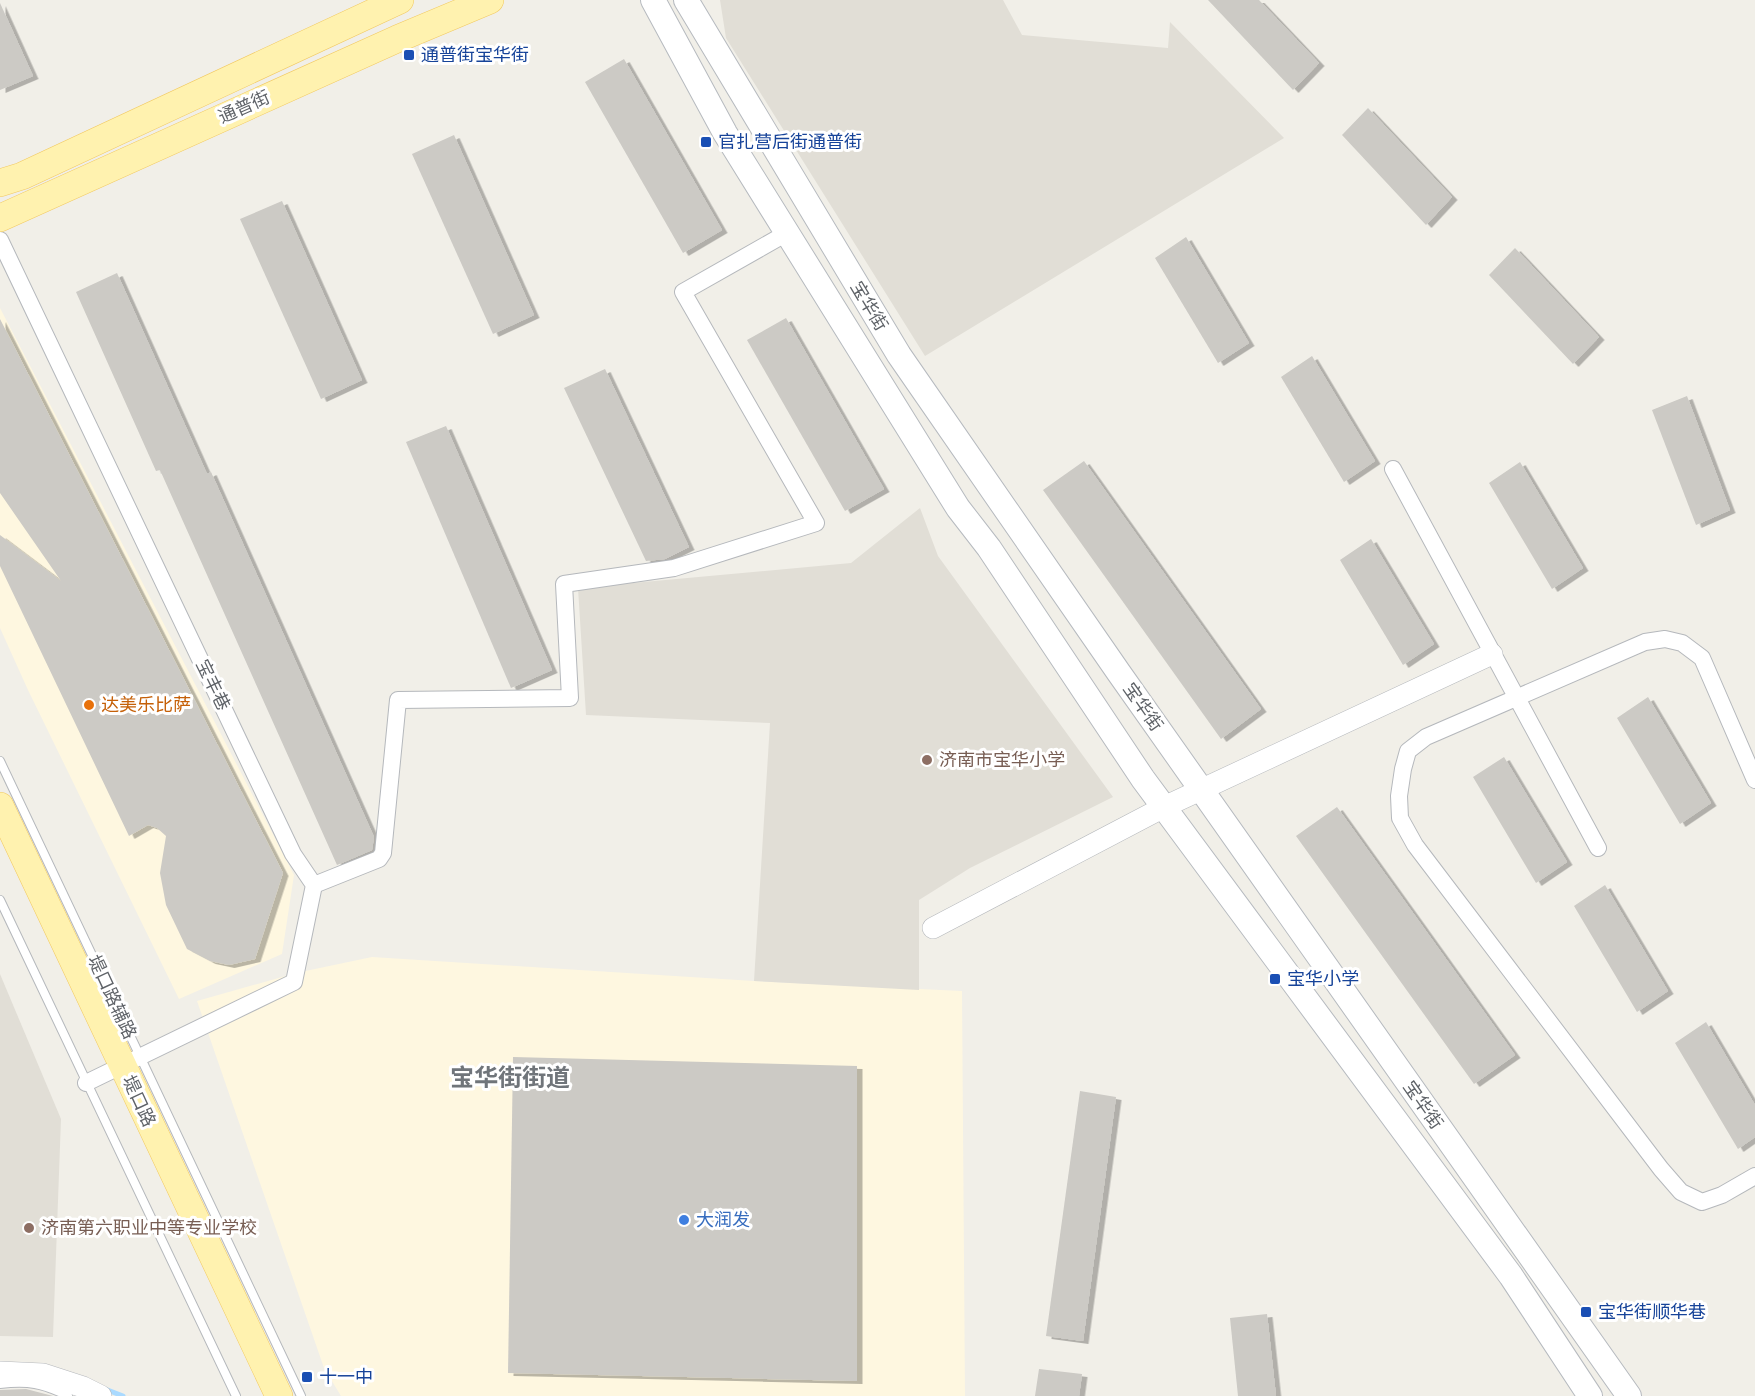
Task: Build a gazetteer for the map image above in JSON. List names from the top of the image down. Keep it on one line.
{"streets":{"main road":["通普街","宝华街","堤口路"],"street":["宝丰巷"],"lane":["堤口路辅路"]},"crossings":[["堤口路辅路","堤口路"]],"districts":["宝华街街道"],"places":{"transit":["通普街宝华街","官扎营后街通普街","宝华小学","宝华街顺华巷","十一中"],"other":["达美乐比萨","济南市宝华小学","大润发","济南第六职业中等专业学校"]}}
